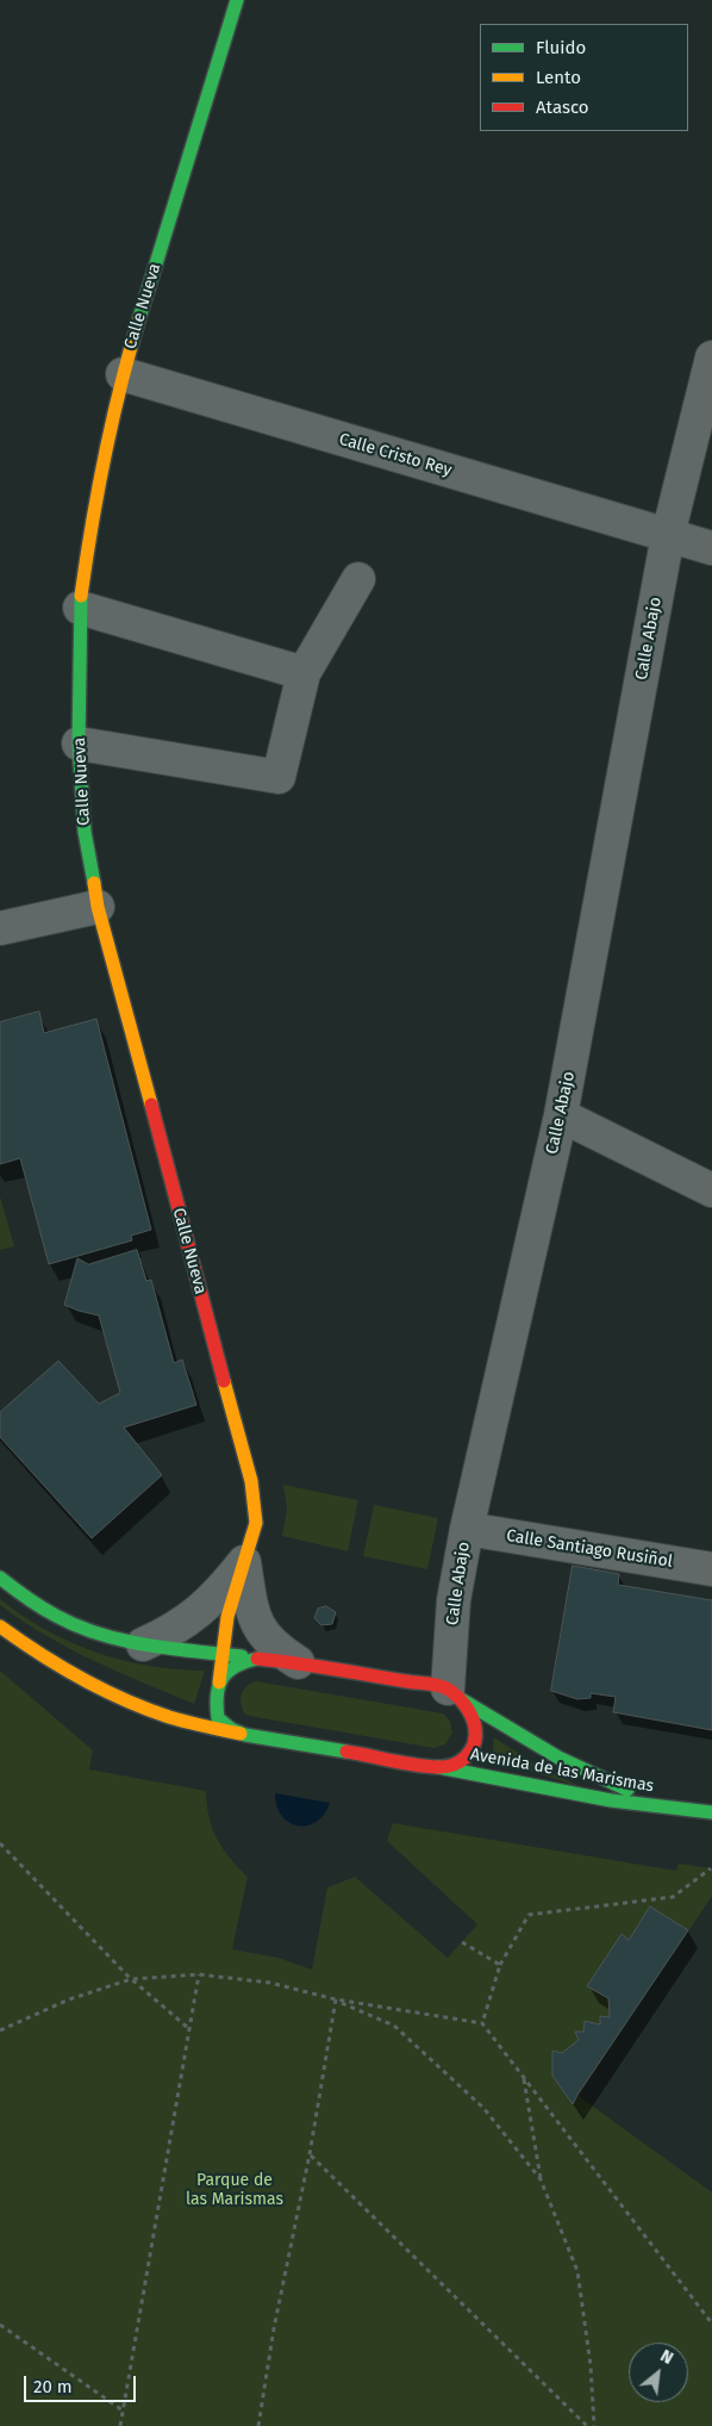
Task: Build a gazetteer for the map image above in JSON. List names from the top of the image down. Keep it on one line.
{"streets":{"street":["Calle Nueva","Calle Cristo Rey","Calle Abajo","Calle Santiago Rusiñol","Avenida de las Marismas"]},"crossings":[["Calle Nueva","Calle Cristo Rey"],["Calle Nueva","Avenida de las Marismas"],["Calle Cristo Rey","Calle Abajo"],["Calle Abajo","Calle Santiago Rusiñol"],["Calle Abajo","Avenida de las Marismas"]],"parks":["Parque de las Marismas"],"legend":["Fluido","Lento","Atasco"],"scale_bar":"20 m","north":"top right"}
